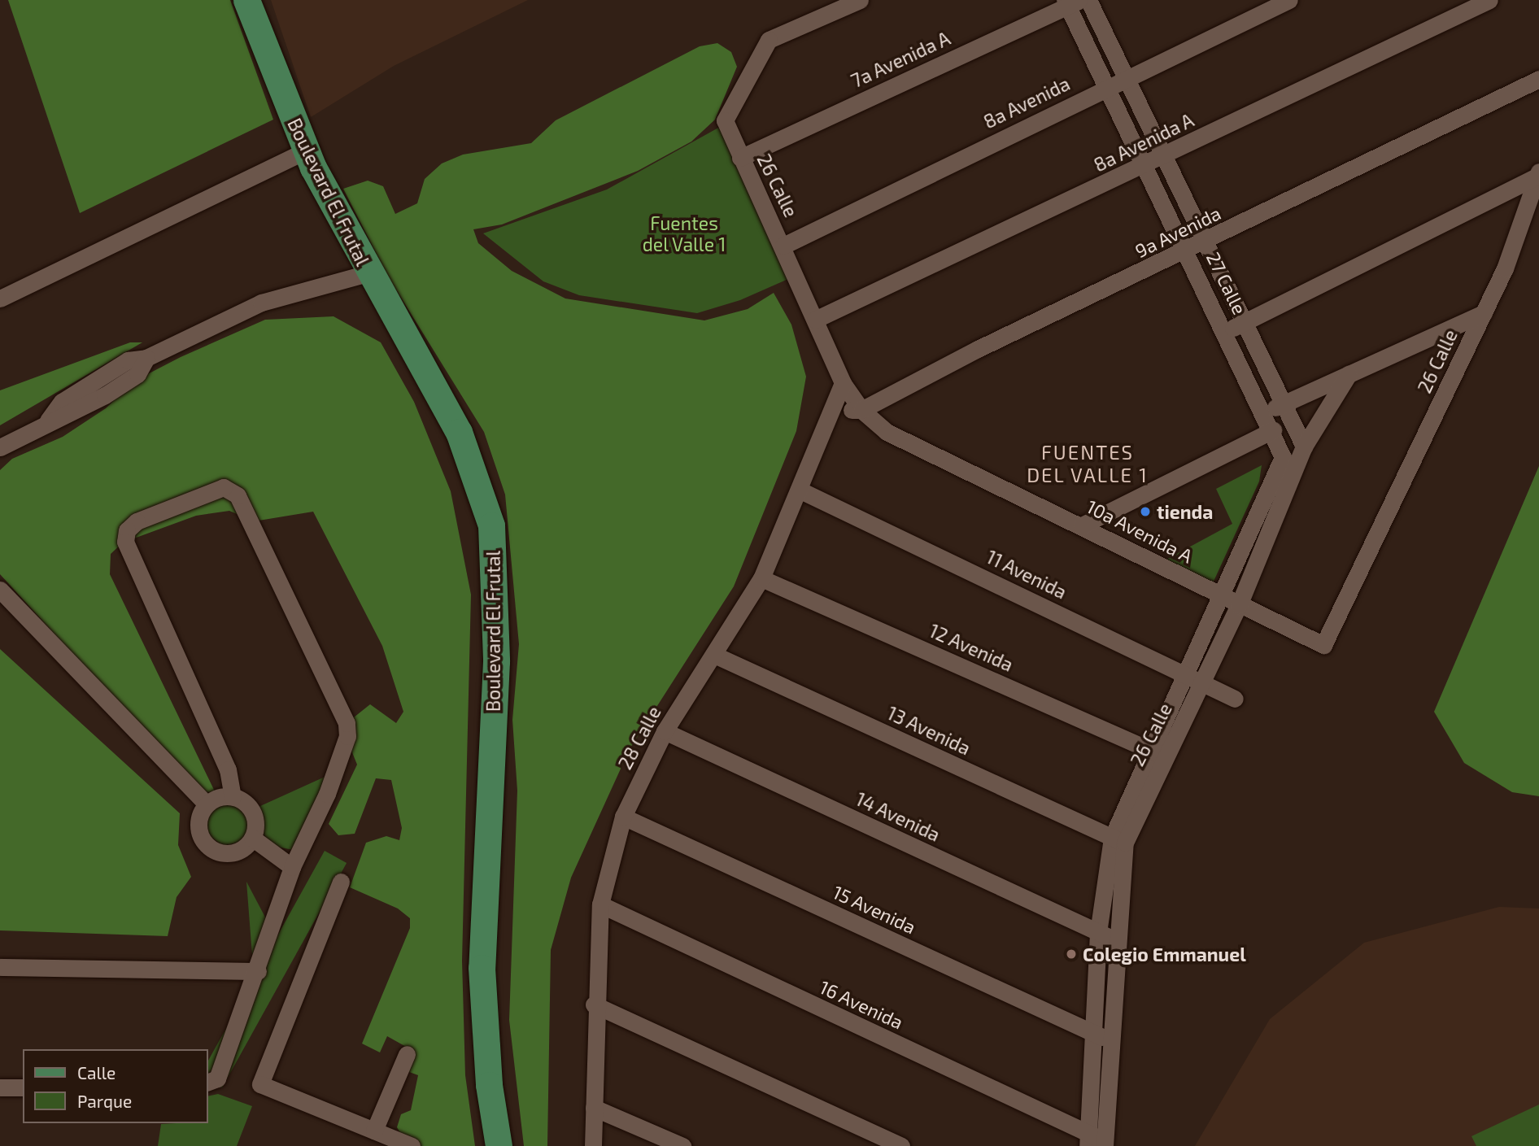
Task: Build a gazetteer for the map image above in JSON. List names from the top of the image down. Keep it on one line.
{"streets":{"main road":["Boulevard El Frutal"],"street":["7a Avenida A","8a Avenida","8a Avenida A","26 Calle","9a Avenida","27 Calle","10a Avenida A","11 Avenida","12 Avenida","13 Avenida","28 Calle","14 Avenida","15 Avenida","16 Avenida"]},"crossings":[["7a Avenida A","26 Calle"],["7a Avenida A","27 Calle"],["8a Avenida","26 Calle"],["8a Avenida","27 Calle"],["8a Avenida A","26 Calle"],["8a Avenida A","27 Calle"],["26 Calle","9a Avenida"],["26 Calle","27 Calle"],["26 Calle","10a Avenida A"],["26 Calle","11 Avenida"],["26 Calle","12 Avenida"],["26 Calle","13 Avenida"],["26 Calle","28 Calle"],["26 Calle","14 Avenida"],["26 Calle","15 Avenida"],["26 Calle","16 Avenida"],["9a Avenida","27 Calle"],["9a Avenida","28 Calle"],["11 Avenida","28 Calle"],["12 Avenida","28 Calle"],["13 Avenida","28 Calle"],["28 Calle","14 Avenida"],["28 Calle","15 Avenida"],["28 Calle","16 Avenida"]],"districts":["FUENTES DEL VALLE 1"],"parks":["Fuentes del Valle 1"],"places":["tienda","Colegio Emmanuel"],"legend":["Calle","Parque"]}
